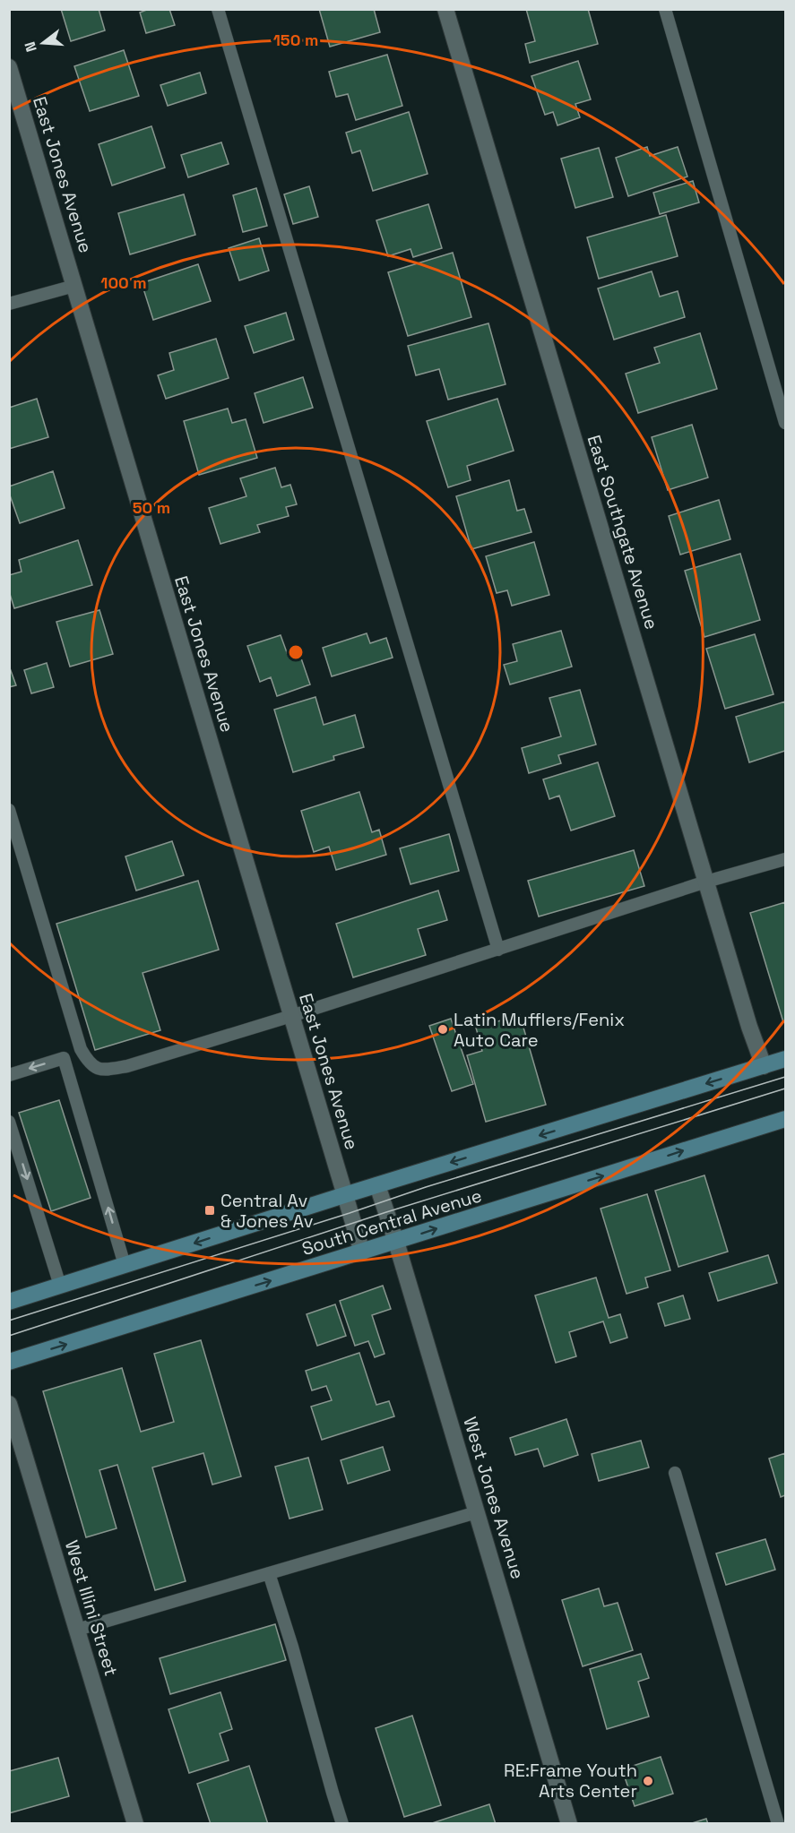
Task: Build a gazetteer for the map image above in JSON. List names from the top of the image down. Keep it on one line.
{"streets":{"main road":["South Central Avenue"],"street":["East Jones Avenue","East Southgate Avenue","West Jones Avenue","West Illini Street"]},"crossings":[["East Jones Avenue","South Central Avenue"],["South Central Avenue","West Jones Avenue"]],"places":{"other":["Latin Mufflers/Fenix Auto Care","RE:Frame Youth Arts Center"],"transit":["Central Av & Jones Av"]},"north":"left","rings":["150 m","100 m","50 m"]}
